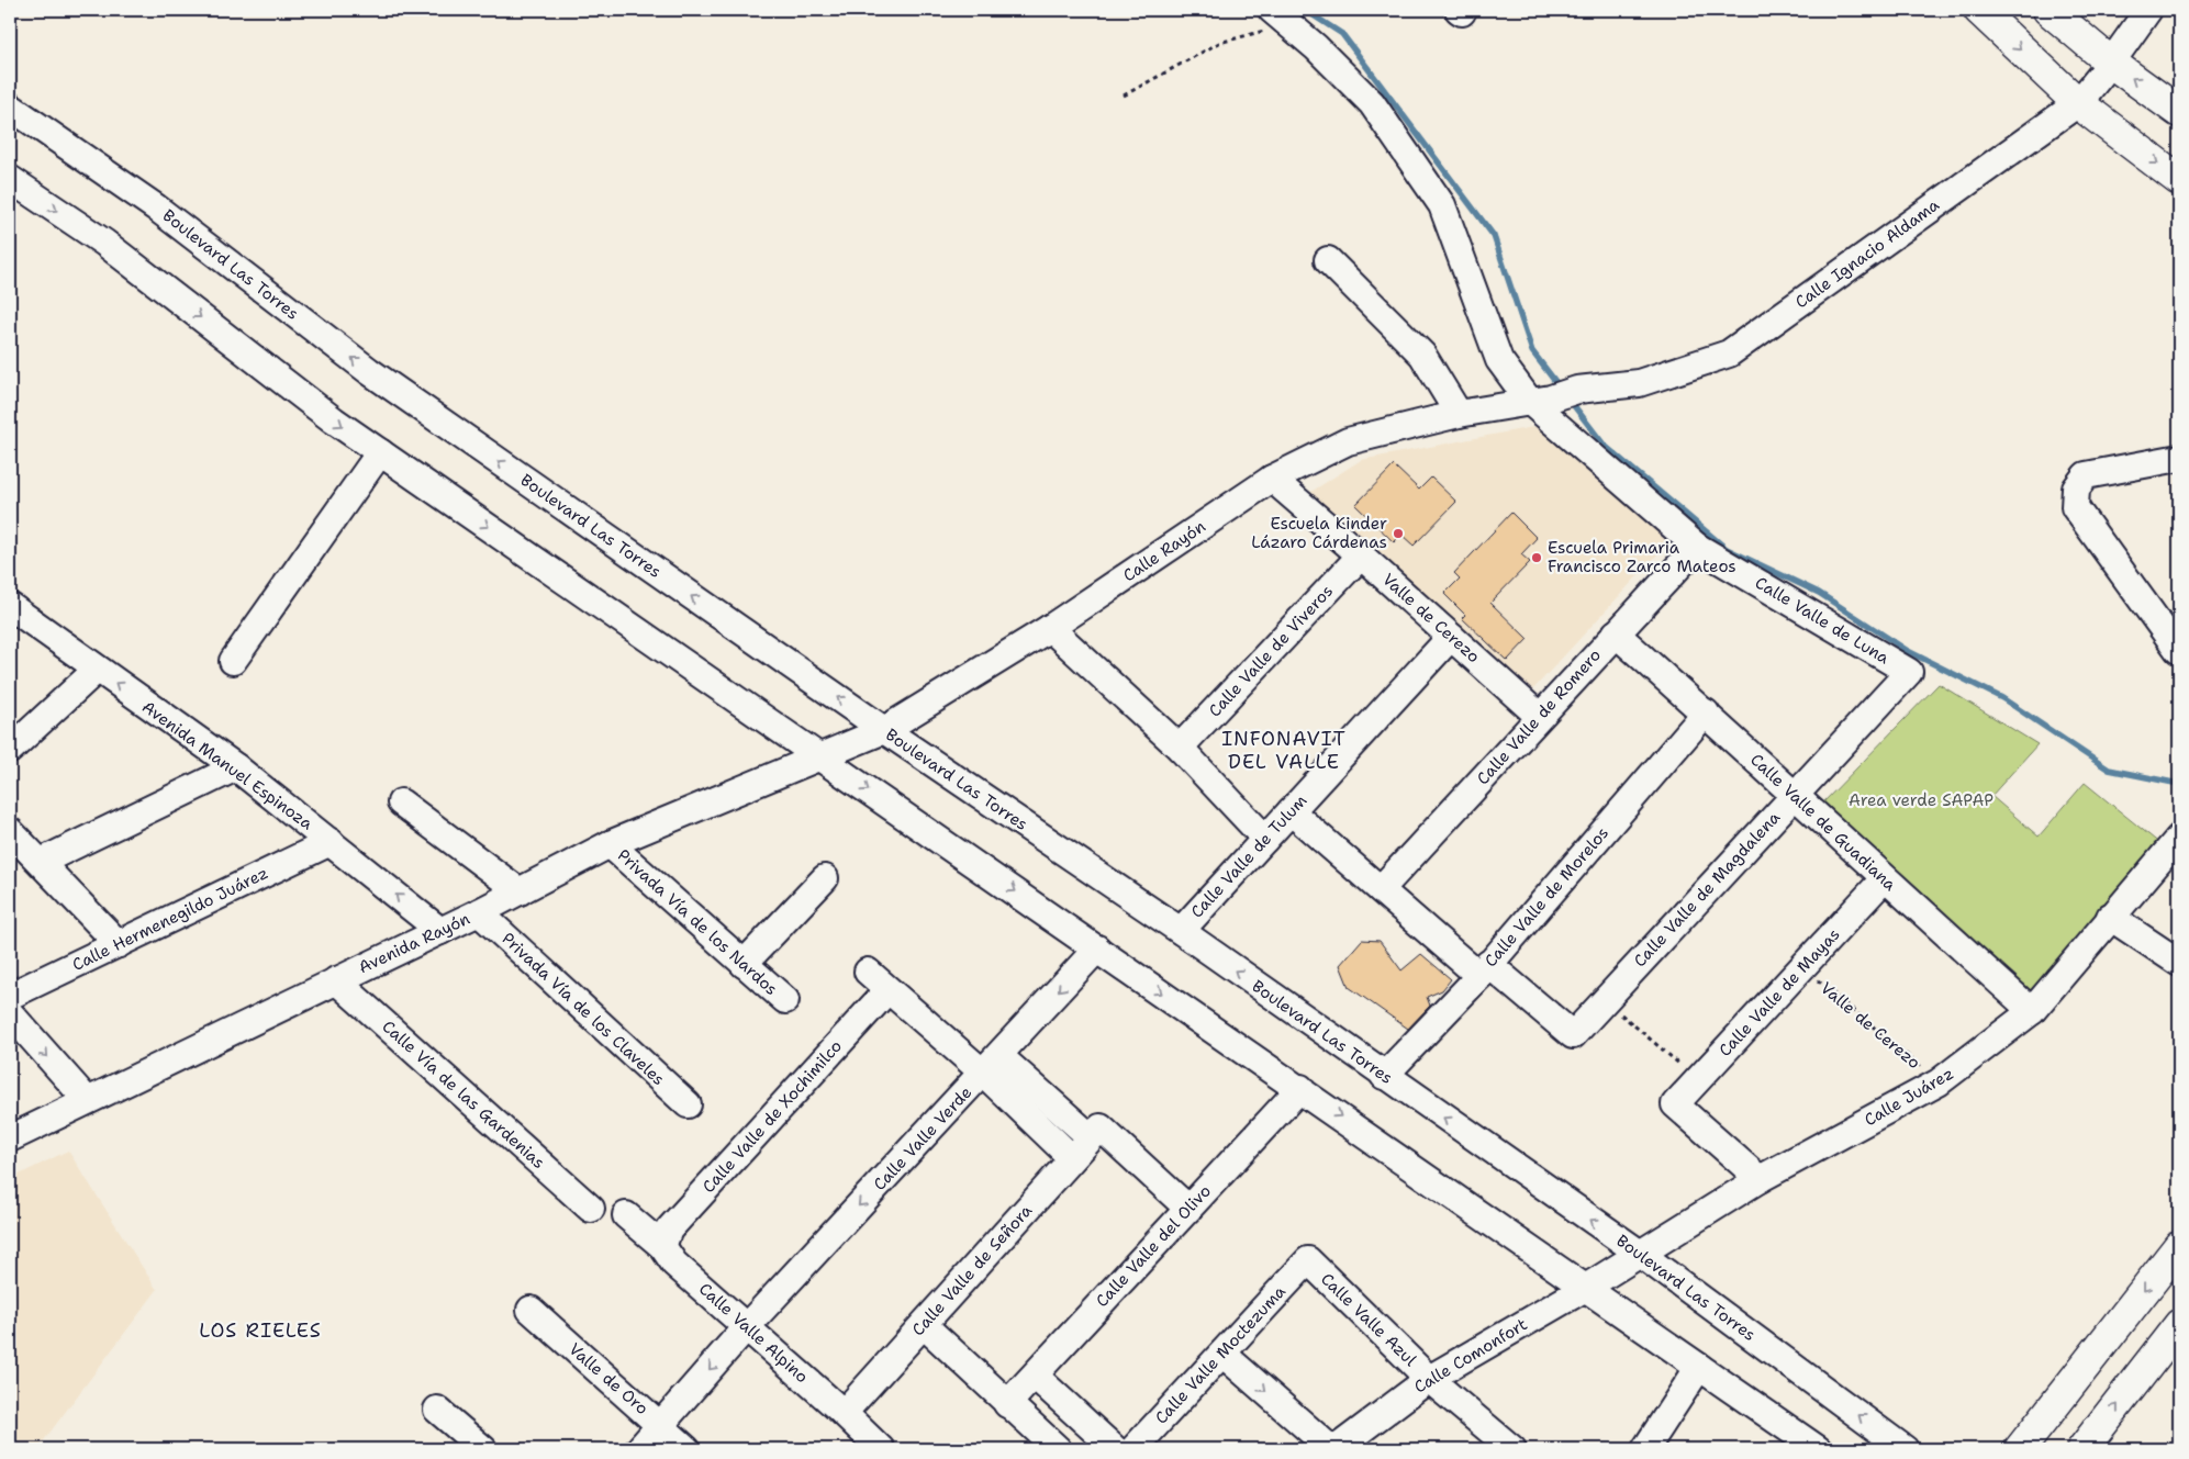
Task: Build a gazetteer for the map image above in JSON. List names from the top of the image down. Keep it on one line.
{"streets":{"street":["Calle Ignacio Aldama","Boulevard Las Torres","Calle Rayón","Valle de Cerezo","Calle Valle de Luna","Calle Valle de Viveros","Calle Valle de Romero","Avenida Manuel Espinoza","Calle Valle de Guadiana","Calle Valle de Tulum","Calle Valle de Magdalena","Calle Valle de Morelos","Calle Hermenegildo Juárez","Privada Vía de los Nardos","Avenida Rayón","Calle Valle de Mayas","Privada Vía de los Claveles","Calle Vía de las Gardenias","Calle Juárez","Calle Valle de Xochimilco","Calle Valle Verde","Calle Valle del Olivo","Calle Valle de Señora","Calle Valle Azul","Calle Valle Alpino","Calle Valle Moctezuma","Calle Comonfort","Valle de Oro"]},"crossings":[["Calle Ignacio Aldama","Calle Rayón"],["Calle Ignacio Aldama","Calle Valle de Luna"],["Boulevard Las Torres","Calle Rayón"],["Boulevard Las Torres","Calle Valle de Tulum"],["Boulevard Las Torres","Calle Valle de Morelos"],["Boulevard Las Torres","Calle Juárez"],["Calle Rayón","Valle de Cerezo"],["Calle Rayón","Calle Valle de Luna"],["Calle Rayón","Avenida Rayón"],["Valle de Cerezo","Calle Valle de Viveros"],["Valle de Cerezo","Calle Valle de Romero"],["Valle de Cerezo","Calle Valle de Tulum"],["Valle de Cerezo","Calle Valle de Mayas"],["Valle de Cerezo","Calle Juárez"],["Calle Valle de Luna","Calle Valle de Romero"],["Calle Valle de Luna","Calle Valle de Magdalena"],["Calle Valle de Romero","Calle Valle de Guadiana"],["Avenida Manuel Espinoza","Calle Hermenegildo Juárez"],["Avenida Manuel Espinoza","Avenida Rayón"],["Calle Valle de Guadiana","Calle Valle de Magdalena"],["Calle Valle de Guadiana","Calle Valle de Morelos"],["Calle Valle de Guadiana","Calle Valle de Mayas"],["Calle Valle de Guadiana","Calle Juárez"],["Calle Valle de Magdalena","Calle Valle de Morelos"],["Privada Vía de los Nardos","Avenida Rayón"],["Avenida Rayón","Privada Vía de los Claveles"],["Avenida Rayón","Calle Vía de las Gardenias"],["Calle Valle de Mayas","Calle Juárez"],["Calle Juárez","Calle Comonfort"],["Calle Valle de Xochimilco","Calle Valle Alpino"],["Calle Valle Verde","Calle Valle Alpino"],["Calle Valle Verde","Valle de Oro"],["Calle Valle de Señora","Calle Valle Alpino"],["Calle Valle Azul","Calle Valle Moctezuma"],["Calle Valle Azul","Calle Comonfort"]],"one_way":["Calle Valle Verde"],"districts":["INFONAVIT DEL VALLE","LOS RIELES"],"parks":["Area verde SAPAP"],"places":["Escuela Kinder Lázaro Cárdenas","Escuela Primaria Francisco Zarco Mateos"]}
